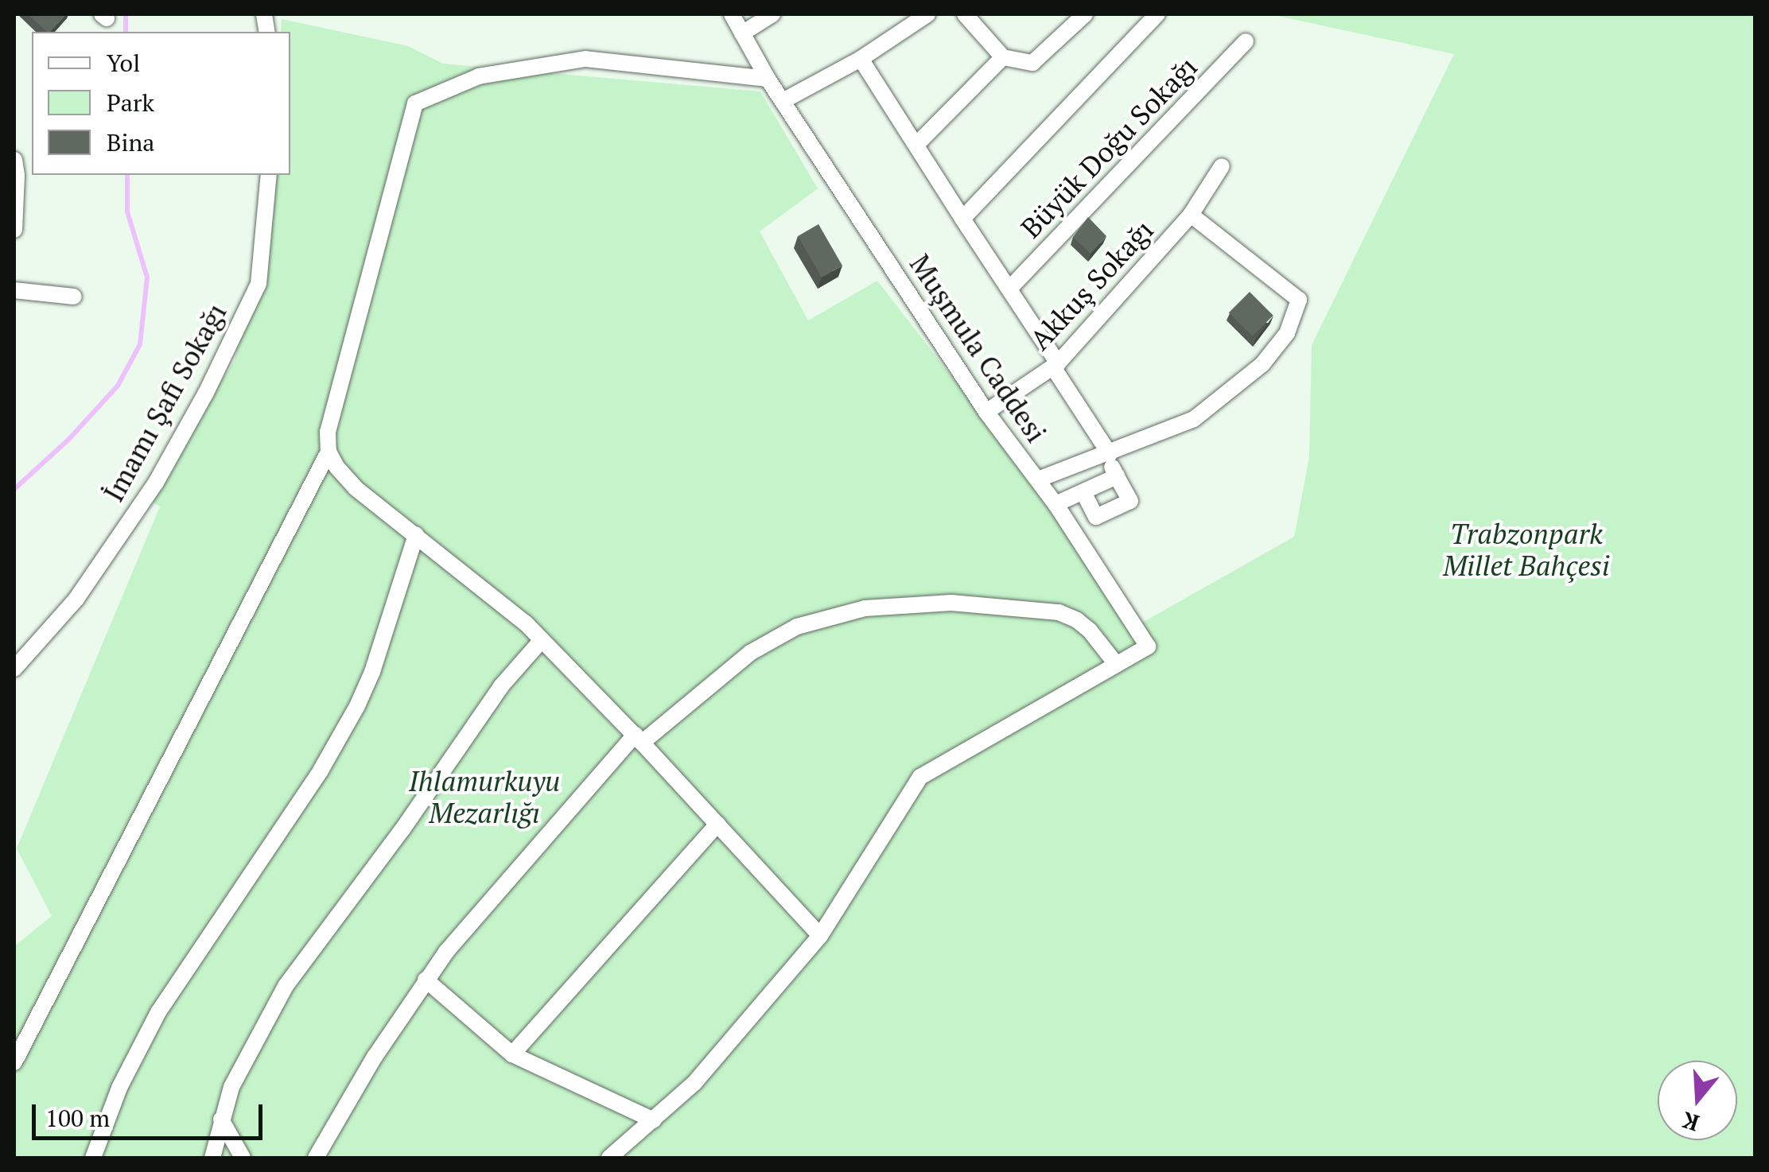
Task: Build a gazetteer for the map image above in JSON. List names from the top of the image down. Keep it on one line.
{"streets":{"street":["Büyük Doğu Sokağı","Akkuş Sokağı","Muşmula Caddesi","İmamı Şafi Sokağı"]},"crossings":[["Akkuş Sokağı","Muşmula Caddesi"]],"parks":["Trabzonpark Millet Bahçesi","Ihlamurkuyu Mezarlığı"],"legend":["Yol","Park","Bina"],"scale_bar":"100 m","north":"bottom"}
